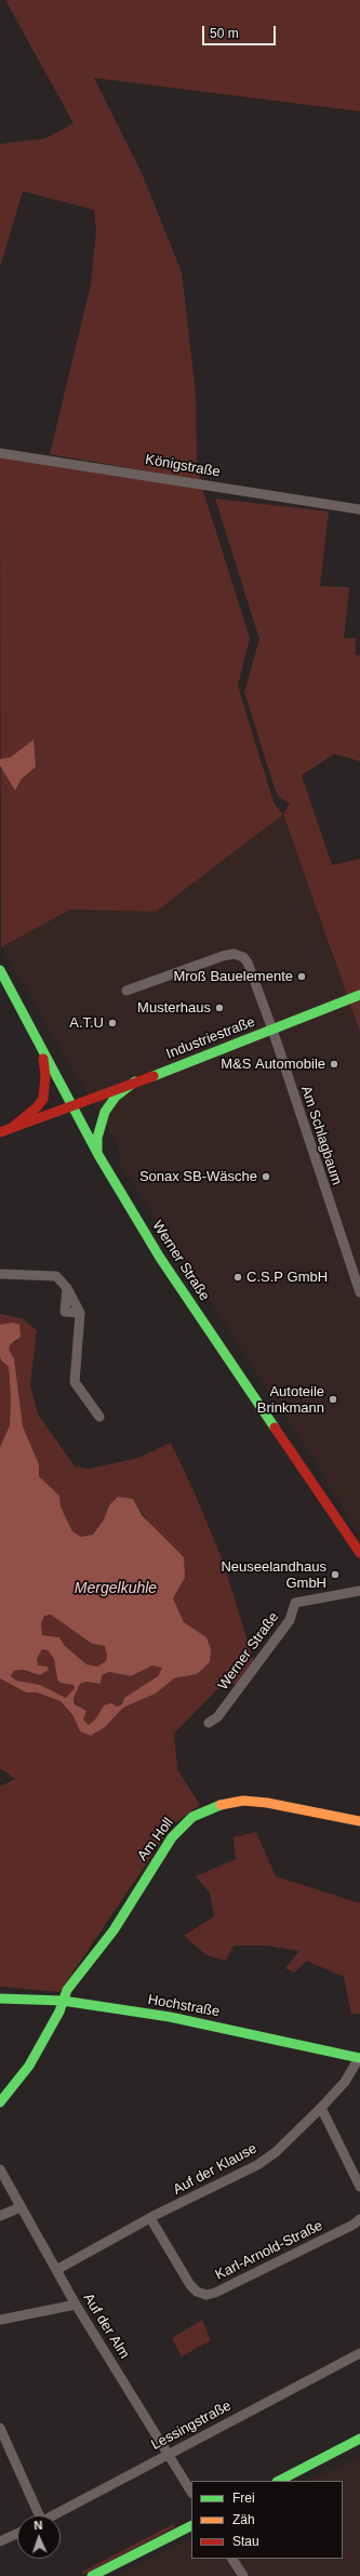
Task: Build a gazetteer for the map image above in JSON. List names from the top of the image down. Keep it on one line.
{"streets":{"street":["Königstraße","Industriestraße","Am Schlagbaum","Werner Straße","Am Holl","Hochstraße","Auf der Klause","Karl-Arnold-Straße","Auf der Alm","Lessingstraße"]},"crossings":[["Industriestraße","Am Schlagbaum"],["Industriestraße","Werner Straße"],["Am Holl","Hochstraße"],["Hochstraße","Auf der Klause"],["Auf der Klause","Karl-Arnold-Straße"],["Auf der Klause","Auf der Alm"],["Auf der Alm","Lessingstraße"]],"water":["Mergelkuhle"],"places":["Mroß Bauelemente","Musterhaus","A.T.U","M&S Automobile","Sonax SB-Wäsche","C.S.P GmbH","Autoteile Brinkmann","Neuseelandhaus GmbH"],"legend":["Frei","Zäh","Stau"],"scale_bar":"50 m","north":"top"}
